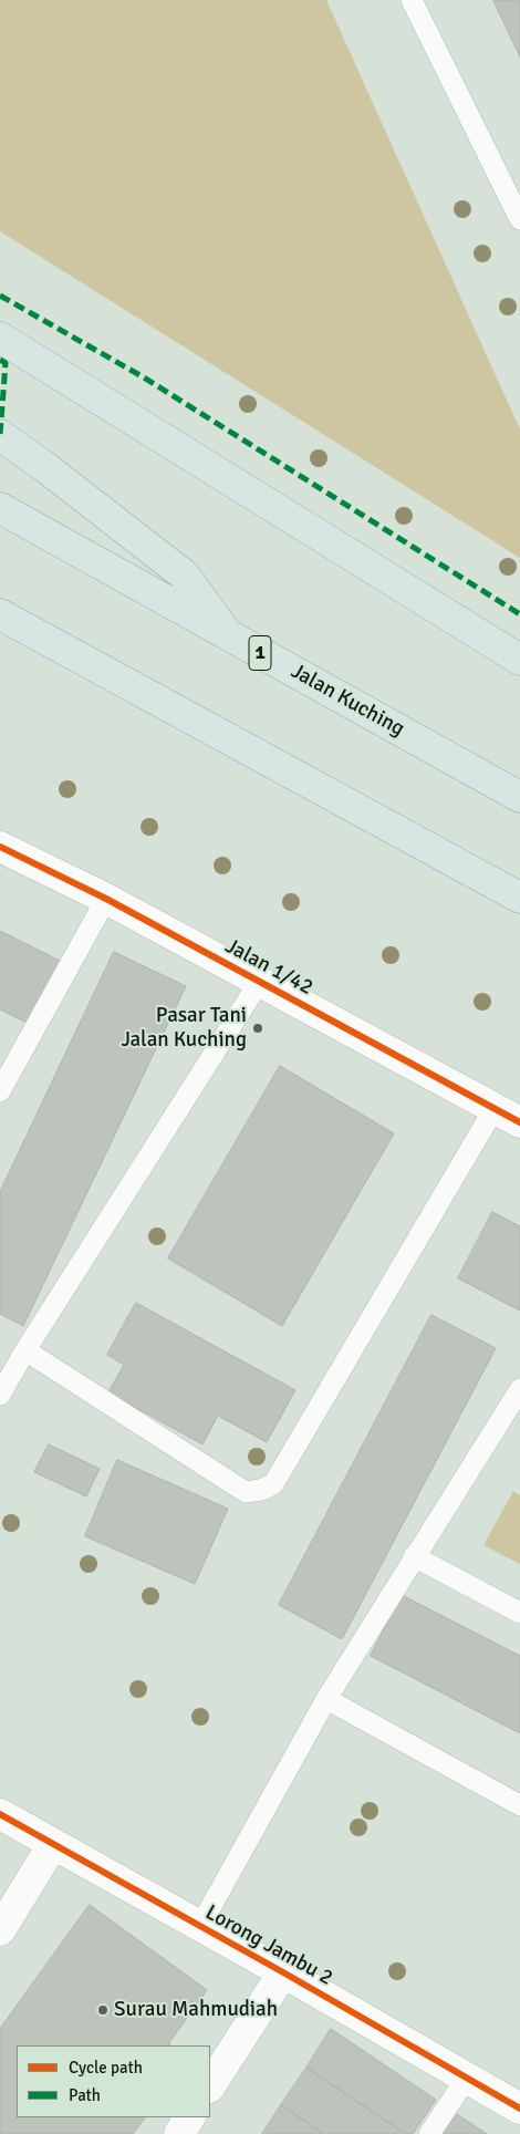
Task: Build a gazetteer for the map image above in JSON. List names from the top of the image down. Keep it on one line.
{"streets":{"highway":["1","Jalan Kuching"],"street":["Jalan 1/42","Lorong Jambu 2"]},"places":["Pasar Tani Jalan Kuching","Surau Mahmudiah"],"legend":["Cycle path","Path"]}
